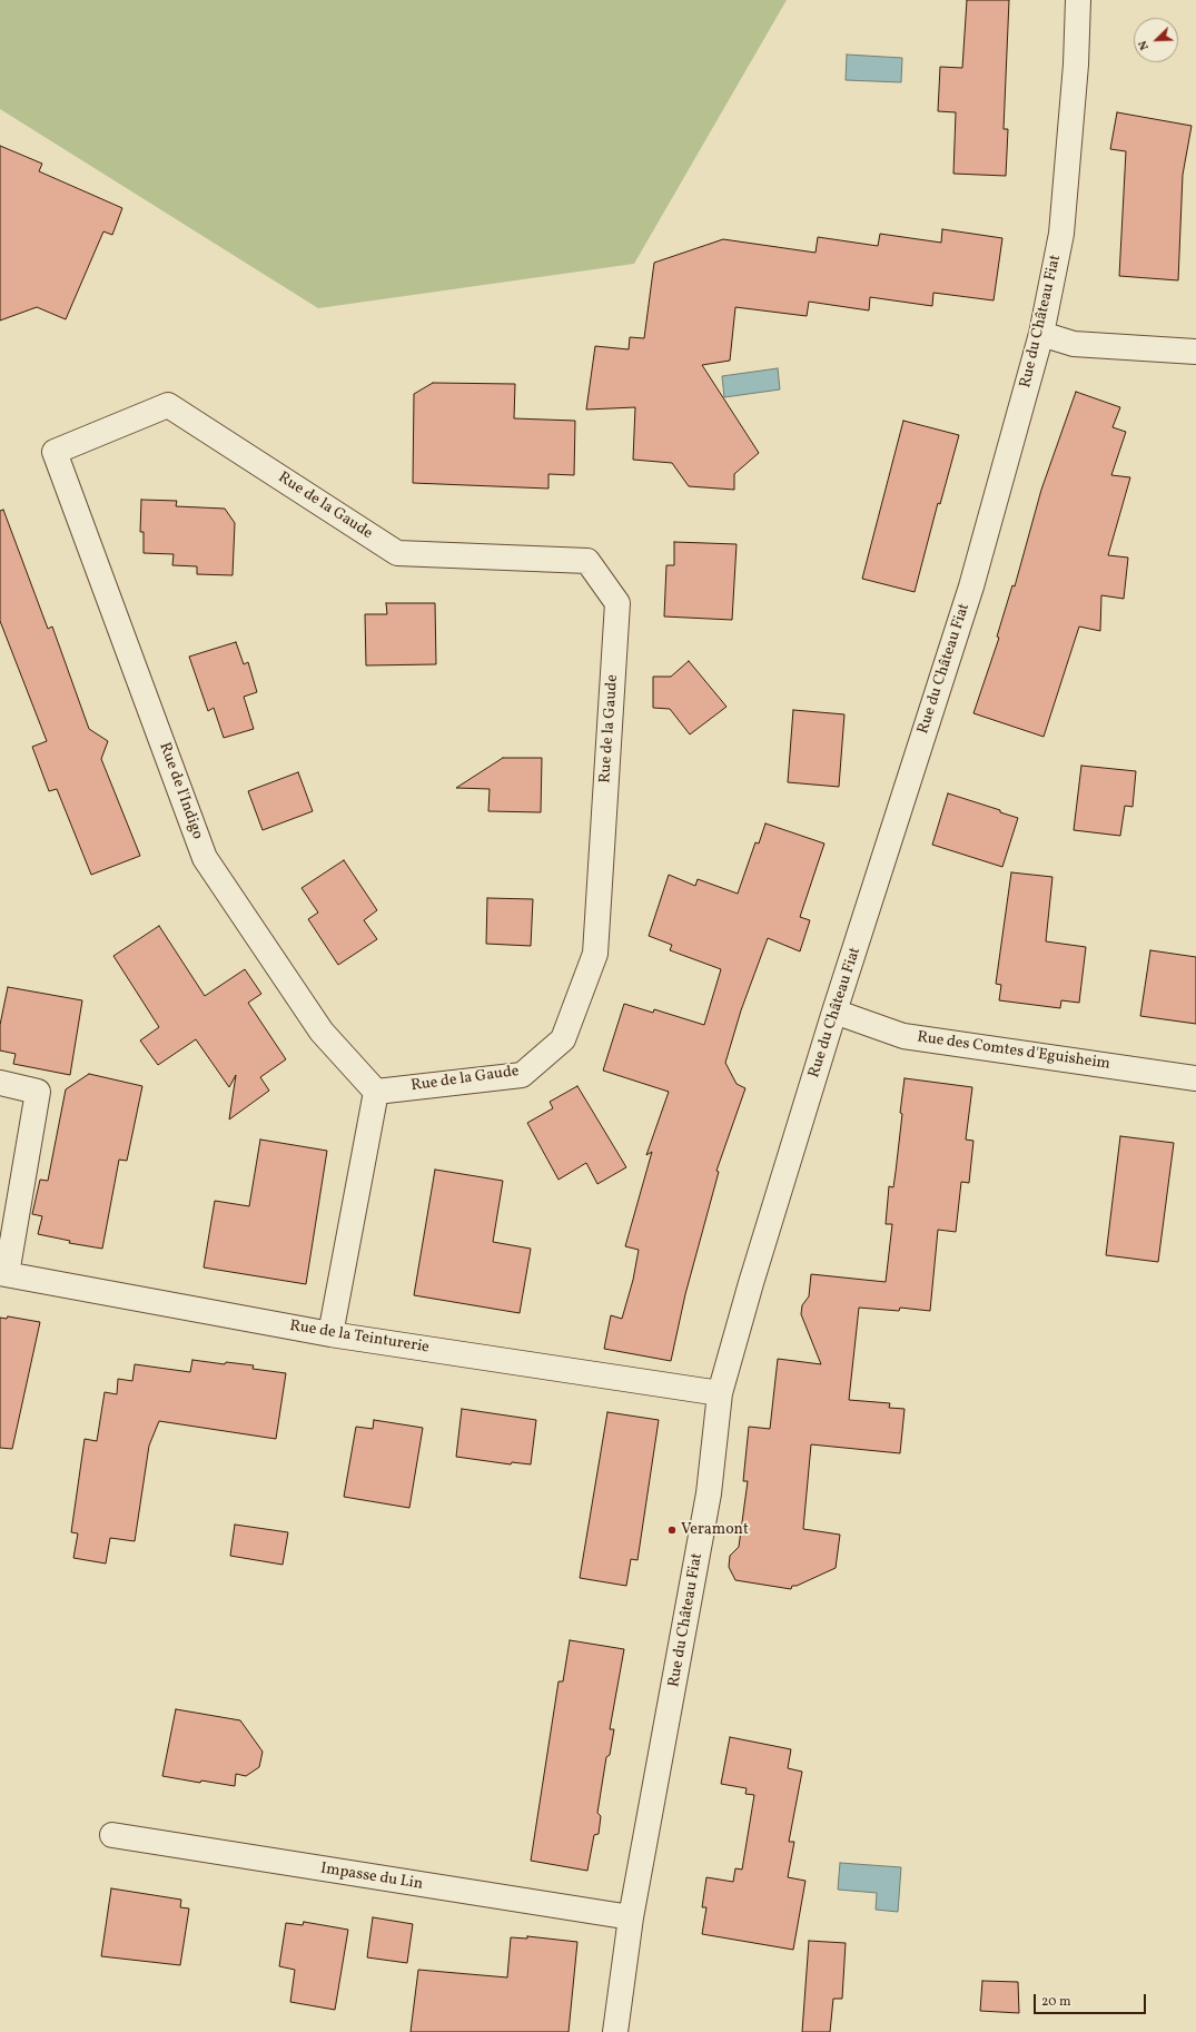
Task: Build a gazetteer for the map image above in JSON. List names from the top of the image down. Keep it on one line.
{"streets":{"street":["Rue du Château Fiat","Rue de la Gaude","Rue de l'Indigo","Rue des Comtes d'Eguisheim","Rue de la Teinturerie","Impasse du Lin"]},"crossings":[["Rue du Château Fiat","Rue des Comtes d'Eguisheim"],["Rue du Château Fiat","Rue de la Teinturerie"],["Rue du Château Fiat","Impasse du Lin"],["Rue de la Gaude","Rue de l'Indigo"]],"places":["Veramont"],"scale_bar":"20 m","north":"bottom left"}
